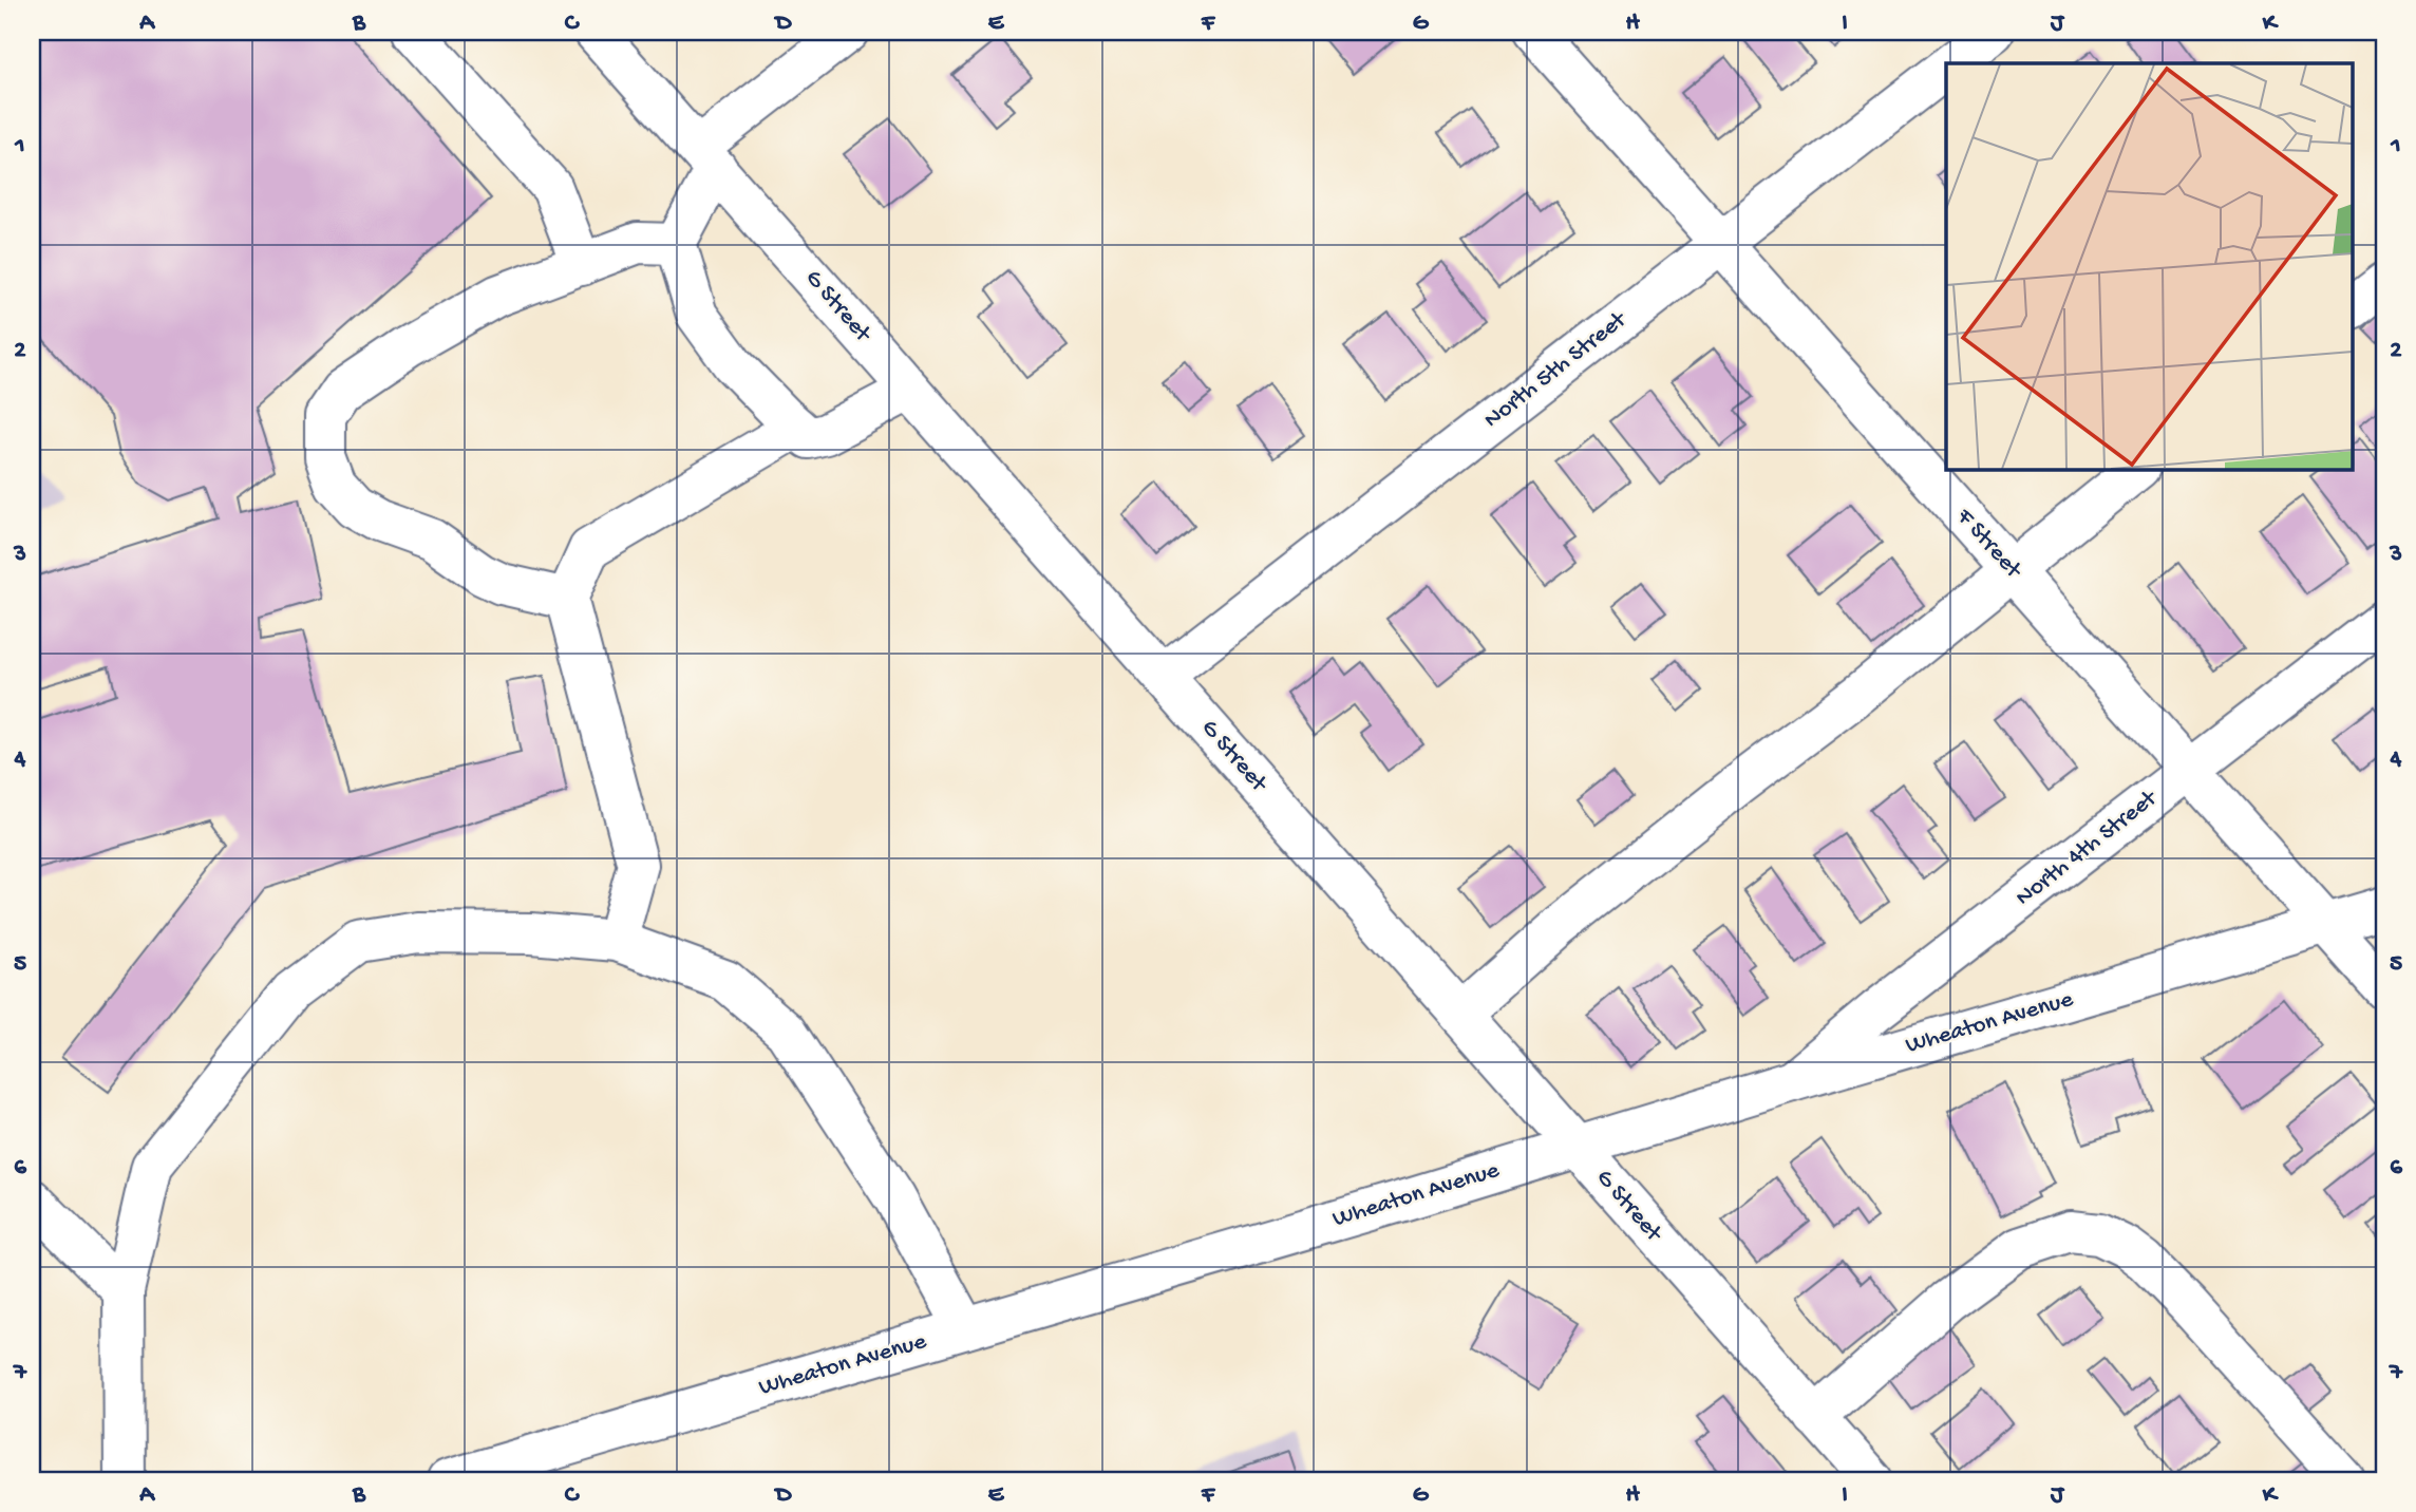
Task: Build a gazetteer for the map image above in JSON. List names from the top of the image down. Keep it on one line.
{"streets":{"street":["G Street","North 5th Street","F Street","North 4th Street","Wheaton Avenue"]},"crossings":[["G Street","North 5th Street"],["G Street","Wheaton Avenue"],["North 5th Street","F Street"],["F Street","North 4th Street"],["F Street","Wheaton Avenue"],["North 4th Street","Wheaton Avenue"]],"grid":{"columns":["A","B","C","D","E","F","G","H","I","J","K"],"rows":["1","2","3","4","5","6","7"]}}
